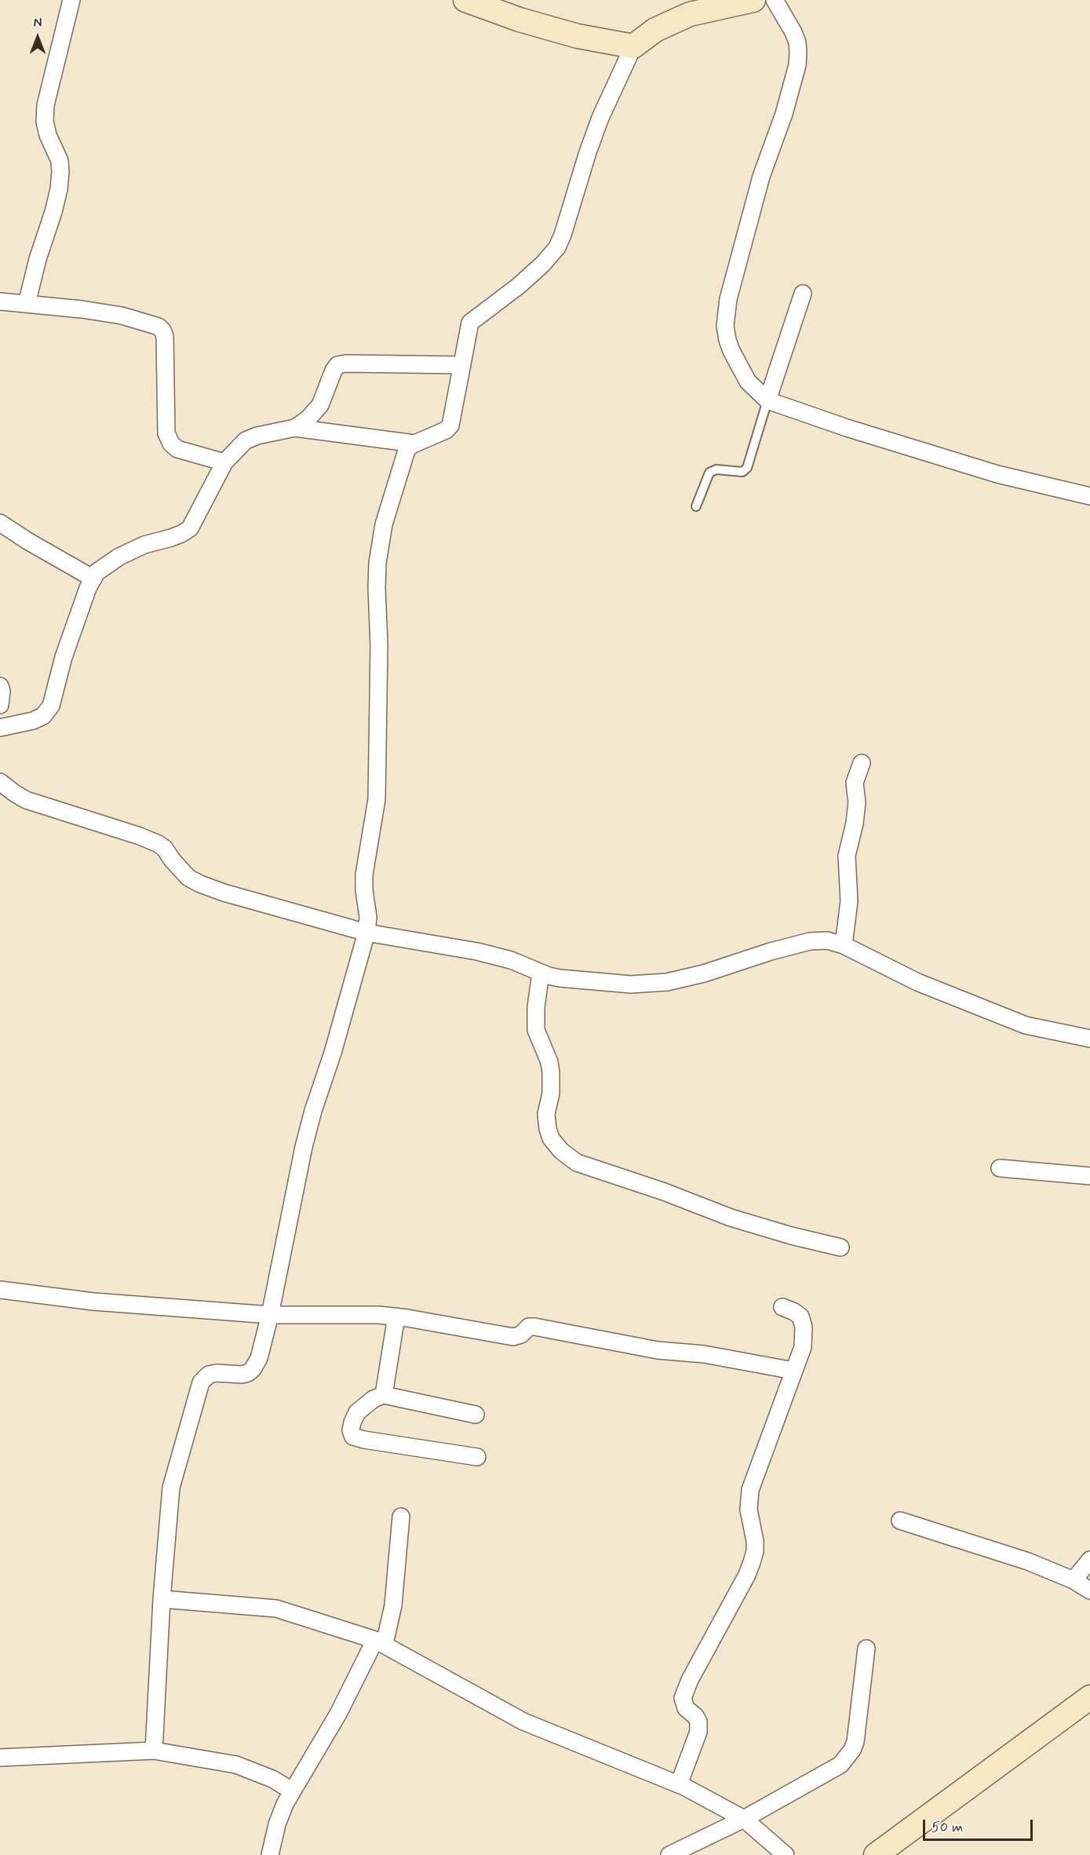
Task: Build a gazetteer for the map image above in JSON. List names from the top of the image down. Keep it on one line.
{"scale_bar":"50 m","north":"top"}
